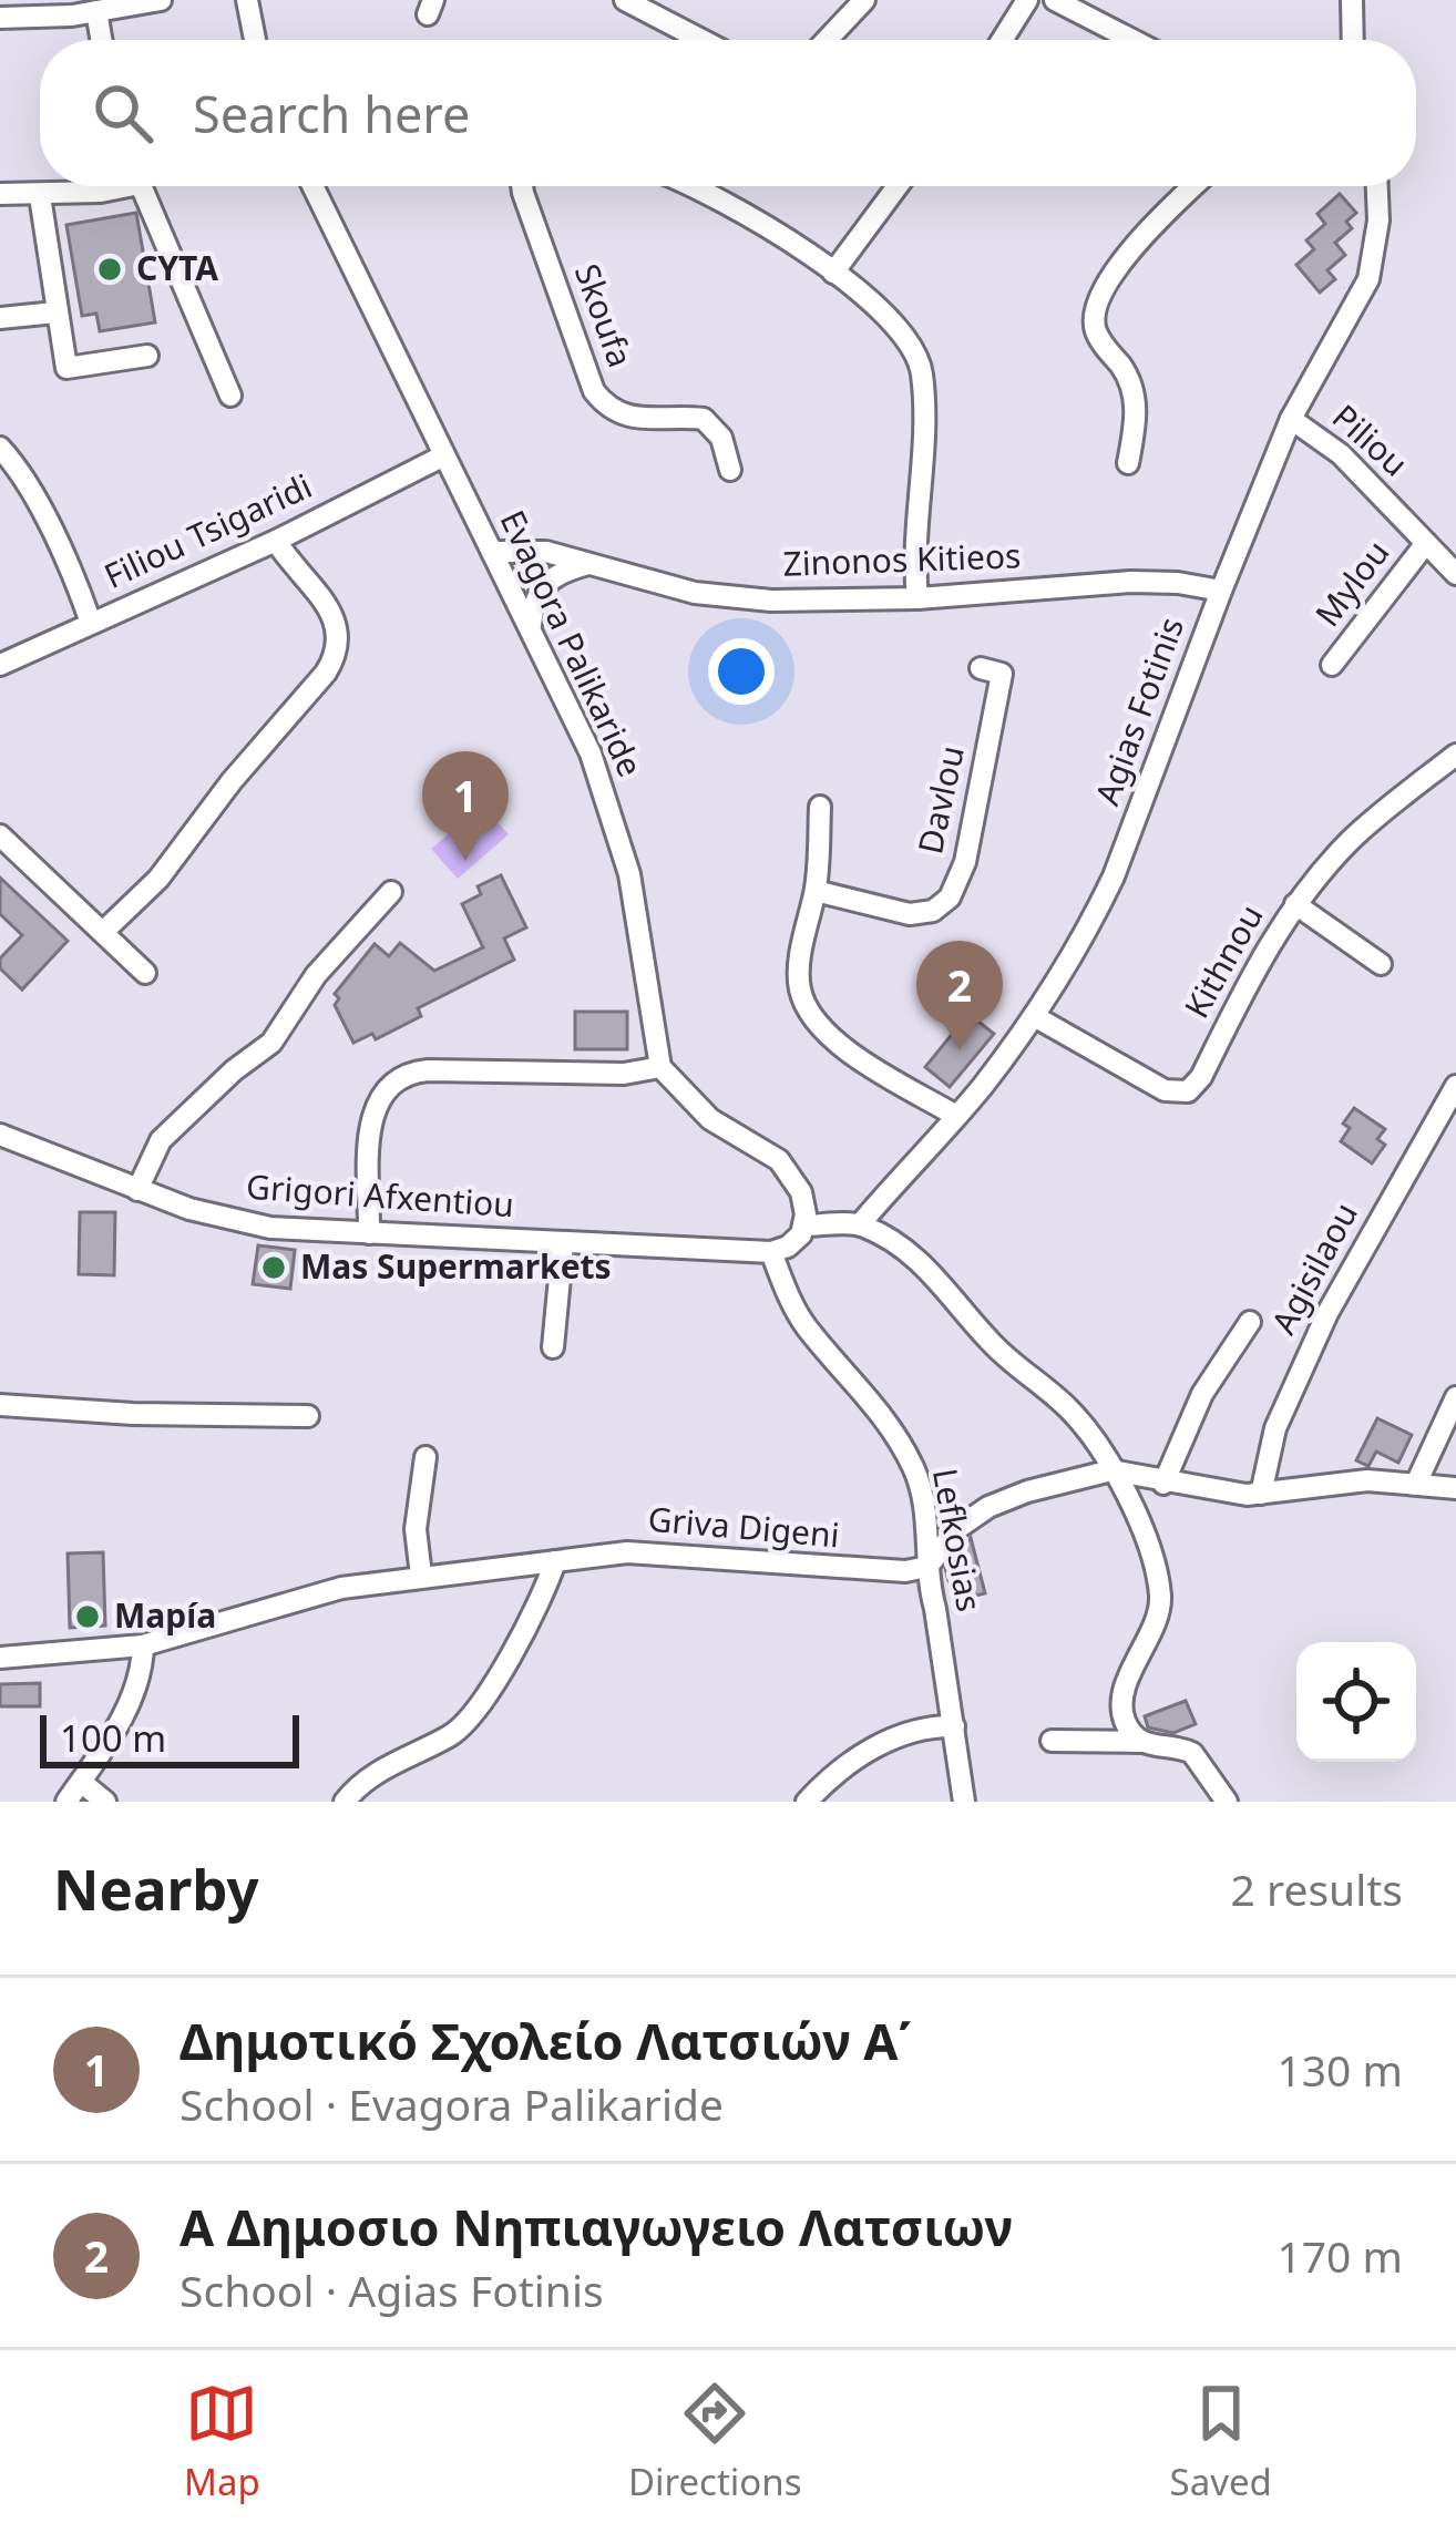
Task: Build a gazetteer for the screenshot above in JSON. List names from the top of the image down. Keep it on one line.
{"streets":{"street":["Skoufa","Piliou","Filiou Tsigaridi","Zinonos Kitieos","Mylou","Evagora Palikaride","Agias Fotinis","Davlou","Kithnou","Grigori Afxentiou","Agisilaou","Griva Digeni","Lefkosias"]},"crossings":[["Piliou","Mylou"],["Piliou","Agias Fotinis"],["Filiou Tsigaridi","Evagora Palikaride"],["Zinonos Kitieos","Evagora Palikaride"],["Zinonos Kitieos","Agias Fotinis"],["Agias Fotinis","Kithnou"],["Grigori Afxentiou","Lefkosias"],["Griva Digeni","Lefkosias"]],"places":["CYTA","Mas Supermarkets","Mapía"],"scale_bar":"100 m","page":{"search":"Search here","pins":["1","2"],"scale":"100 m","heading":["Nearby","2 results"],"list":[{"mark":"1","name":"Δημοτικό Σχολείο Λατσιών Α΄","note":"School · Evagora Palikaride","value":"130 m"},{"mark":"2","name":"Α Δημοσιο Νηπιαγωγειο Λατσιων","note":"School · Agias Fotinis","value":"170 m"}],"nav":["Map","Directions","Saved"]}}
